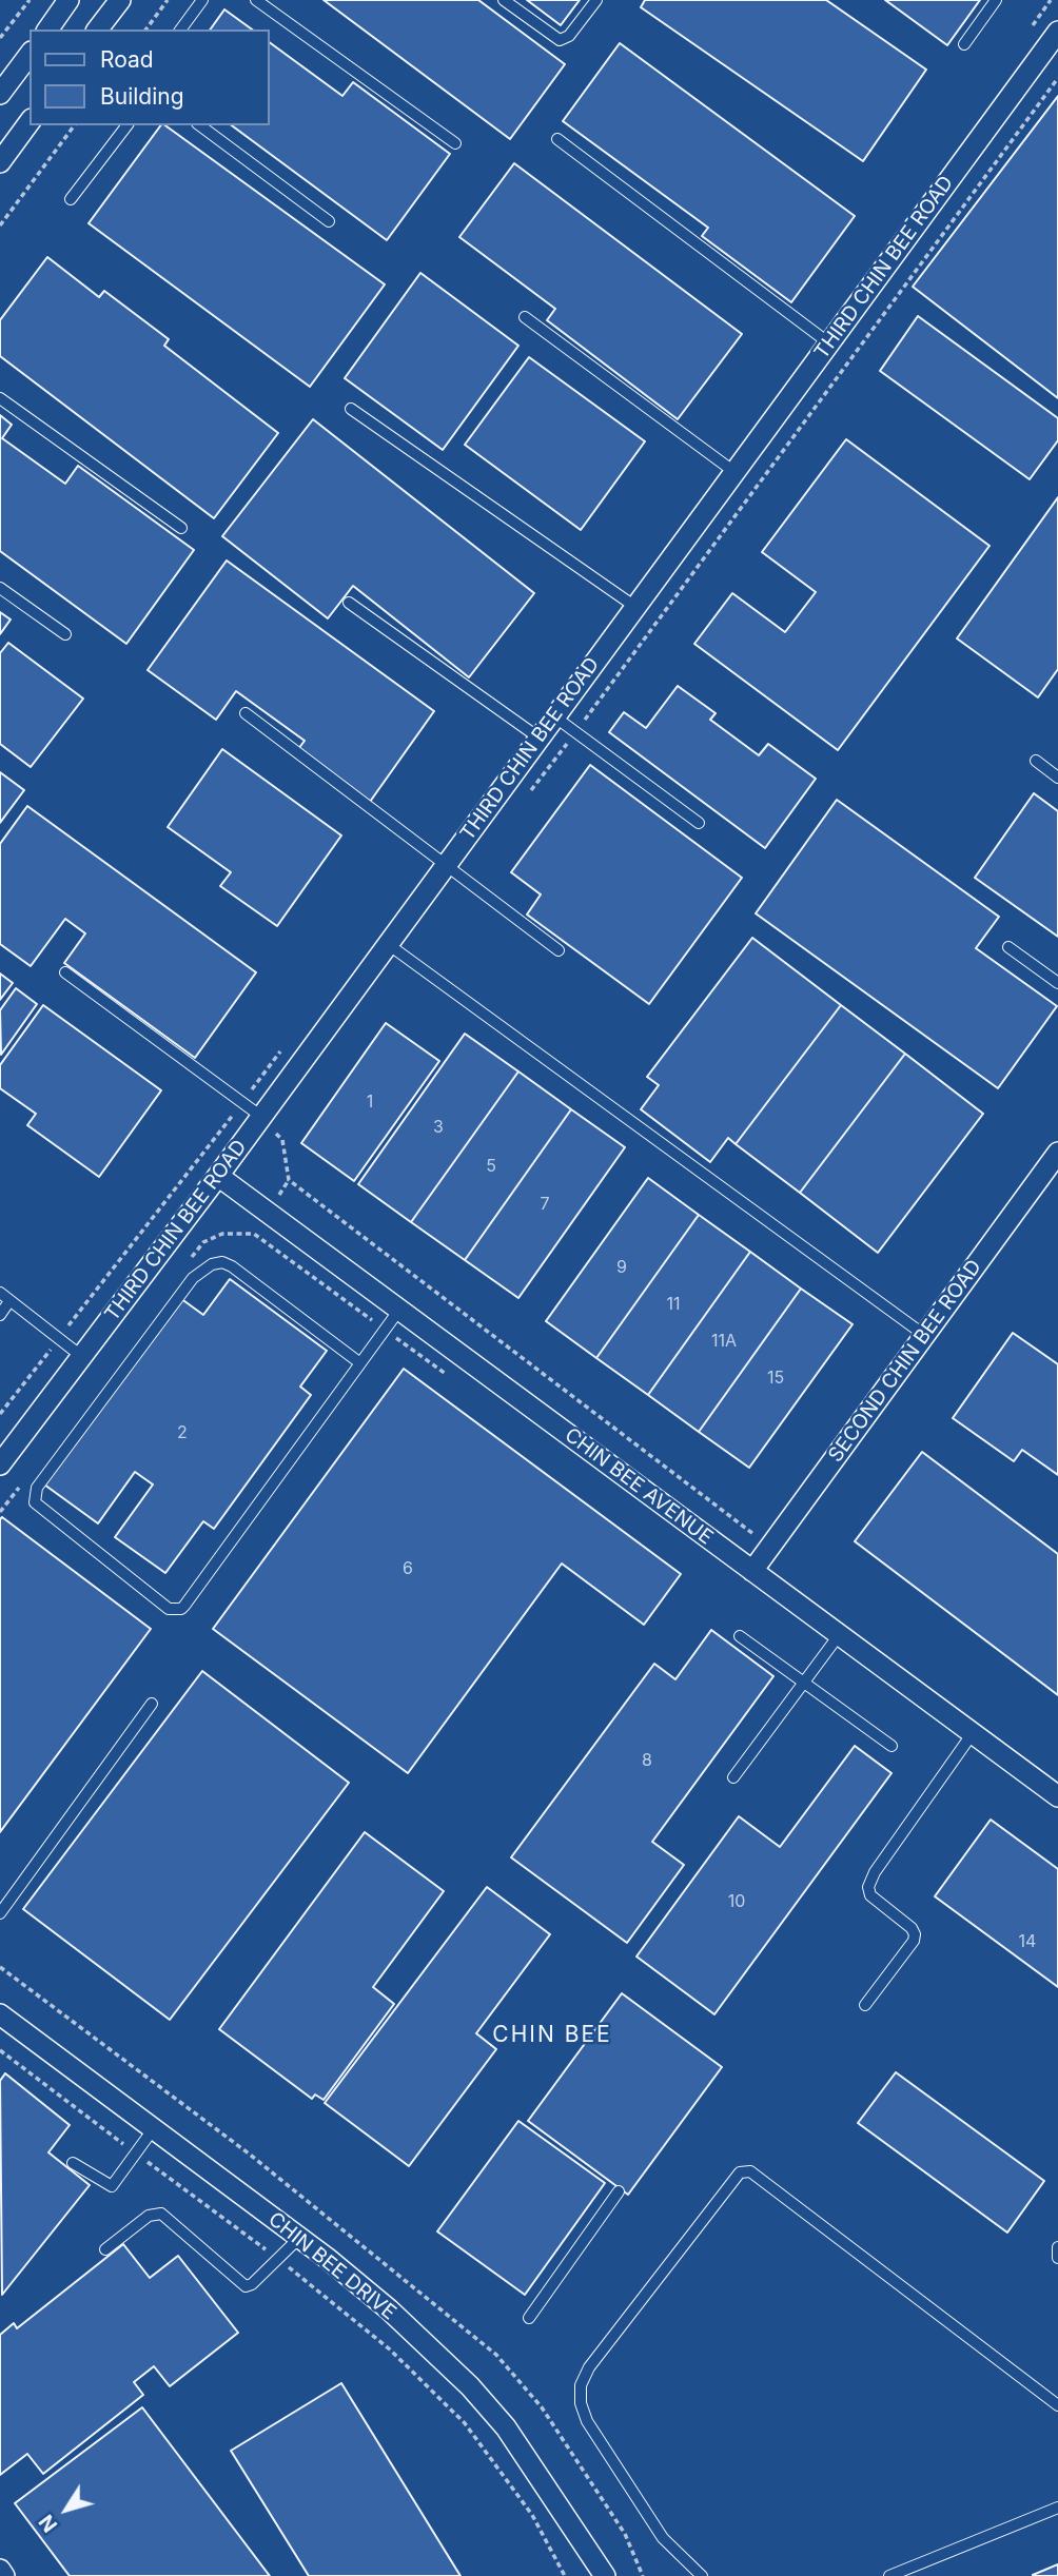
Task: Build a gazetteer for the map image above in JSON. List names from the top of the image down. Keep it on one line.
{"streets":{"street":["THIRD CHIN BEE ROAD","SECOND CHIN BEE ROAD","CHIN BEE AVENUE","CHIN BEE DRIVE"]},"crossings":[["THIRD CHIN BEE ROAD","CHIN BEE AVENUE"],["SECOND CHIN BEE ROAD","CHIN BEE AVENUE"]],"districts":["CHIN BEE"],"house_numbers":["1","3","5","7","9","11","11A","15","2","6","8","10","14"],"legend":["Road","Building"],"north":"bottom left"}
